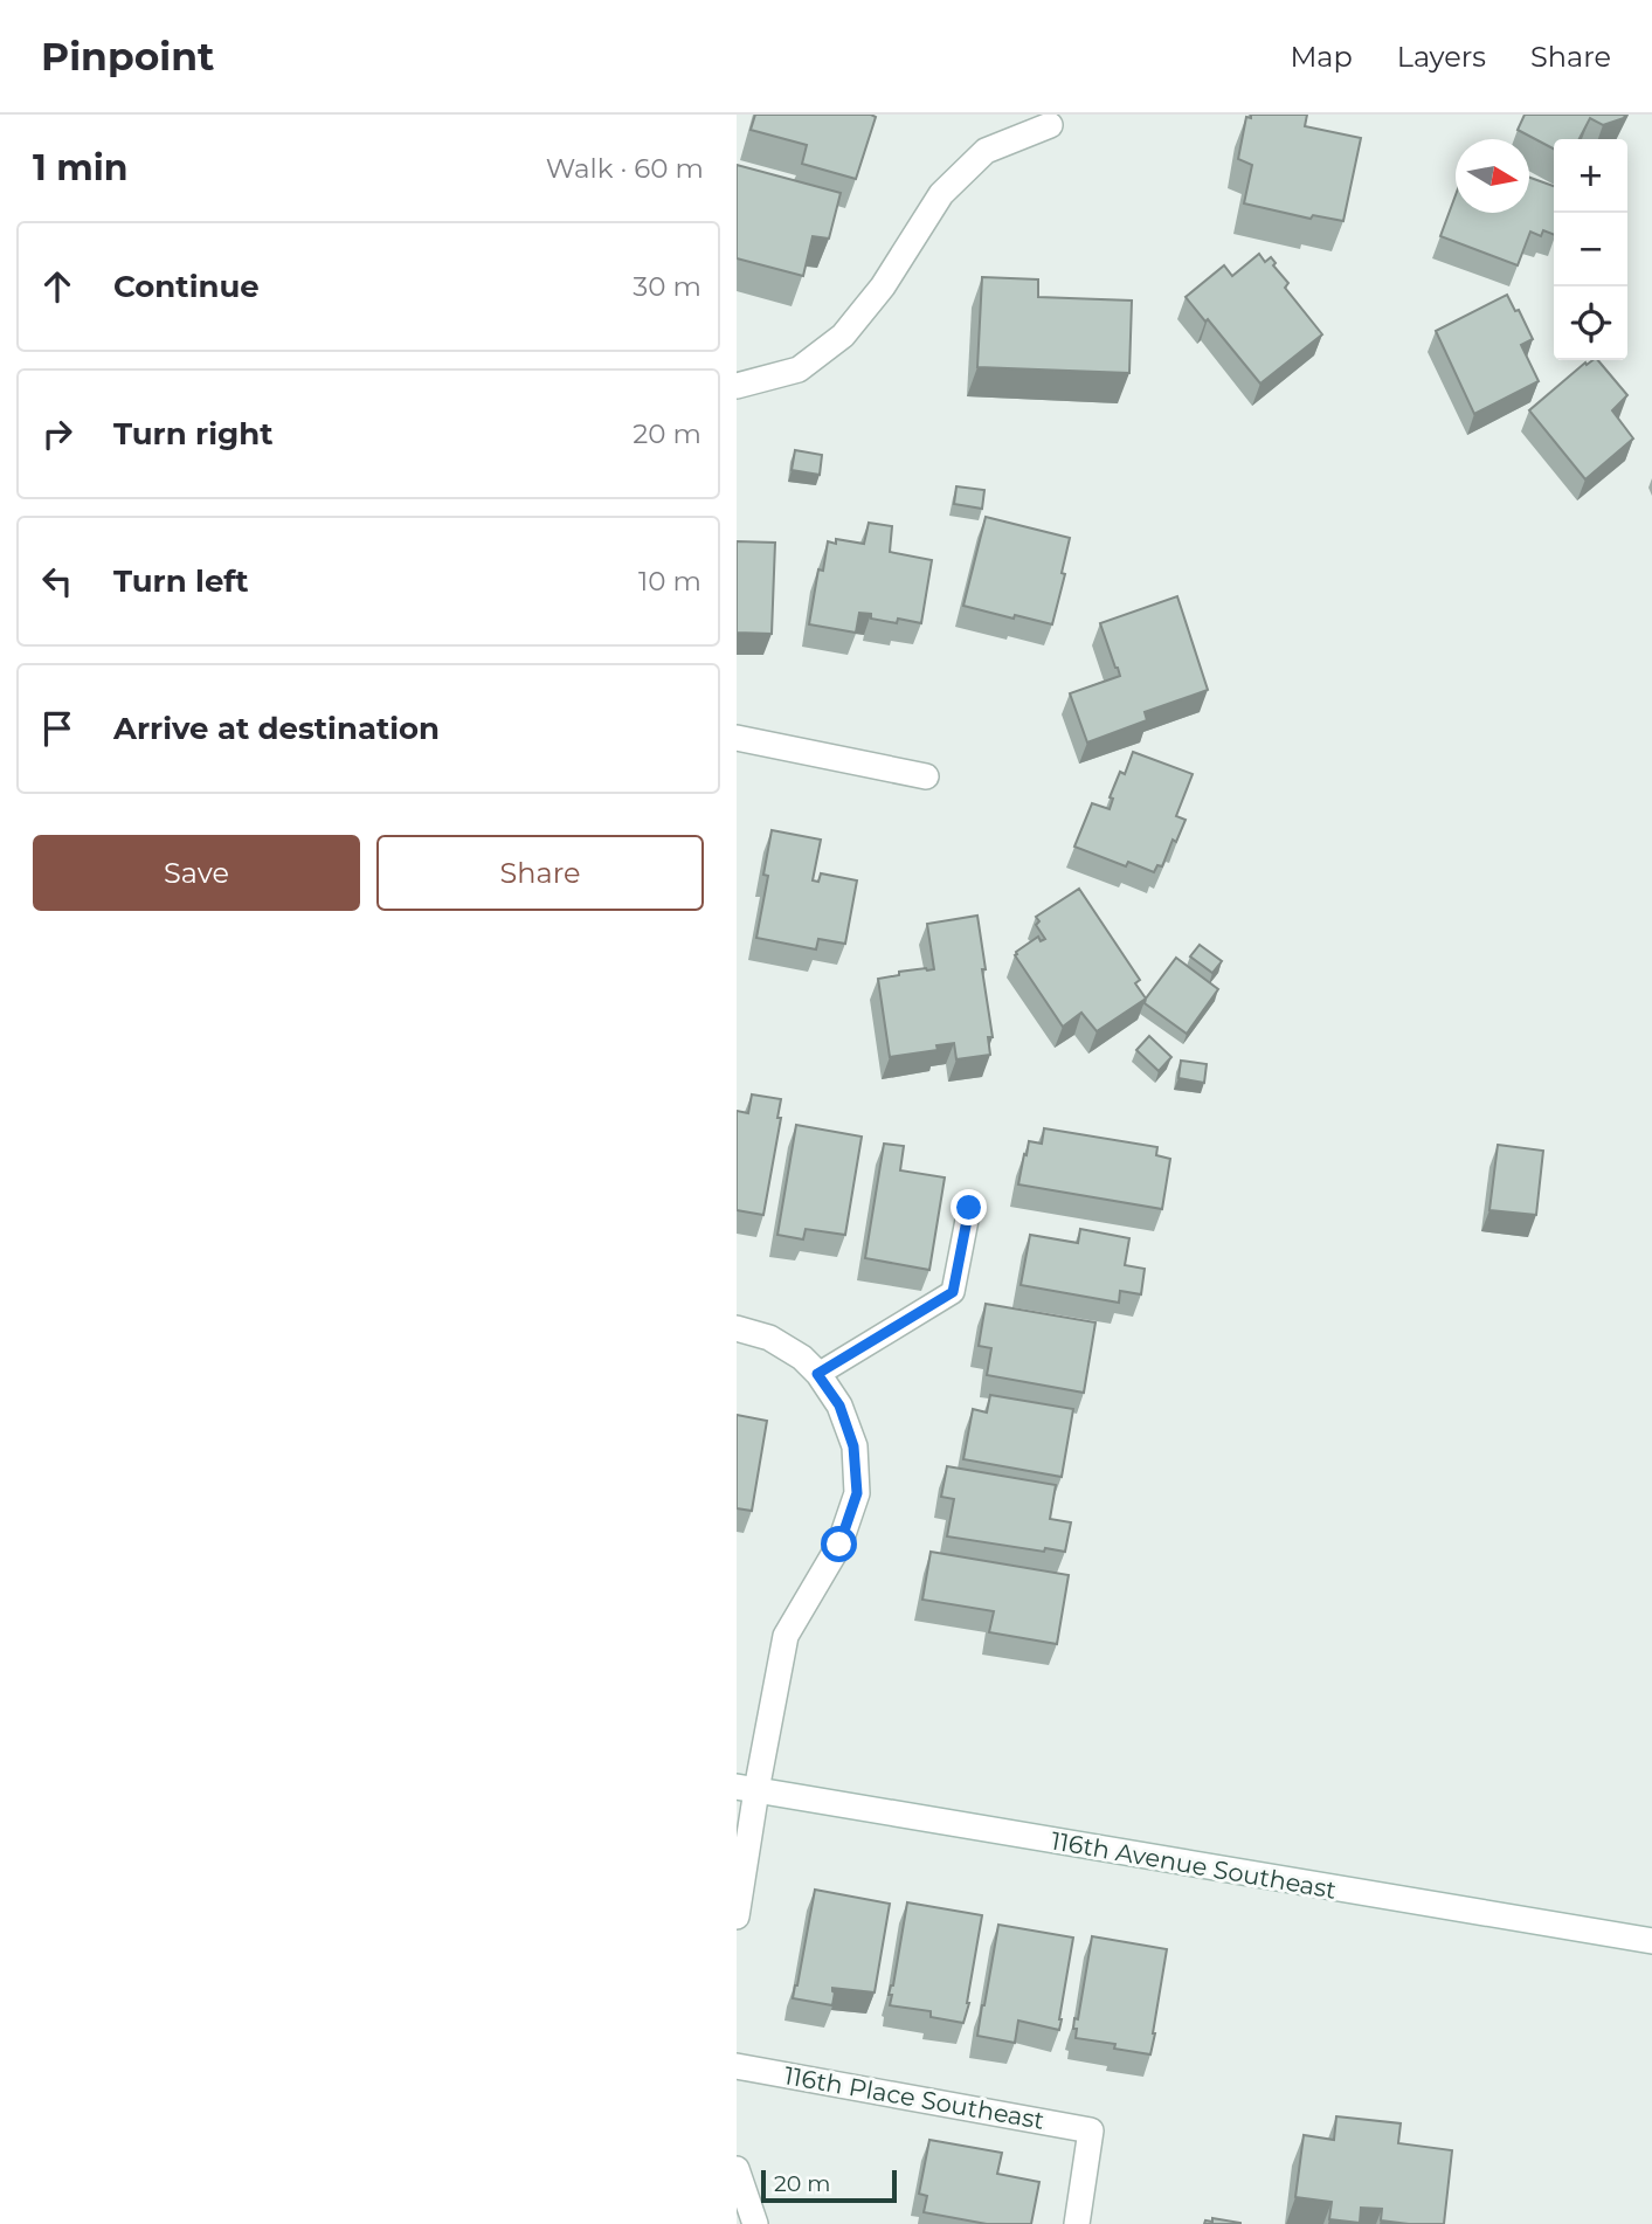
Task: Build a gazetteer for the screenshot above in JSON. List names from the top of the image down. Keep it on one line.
{"streets":{"street":["116th Avenue Southeast","116th Place Southeast"]},"scale_bar":"20 m","north":"right","page":{"header":"Pinpoint","nav":["Map","Layers","Share"],"heading":["1 min","Walk · 60 m"],"map_buttons":["+","−"],"list":[["Continue","30 m"],["Turn right","20 m"],["Turn left","10 m"],"Arrive at destination"],"buttons":["Save","Share"],"scale":"20 m"}}
